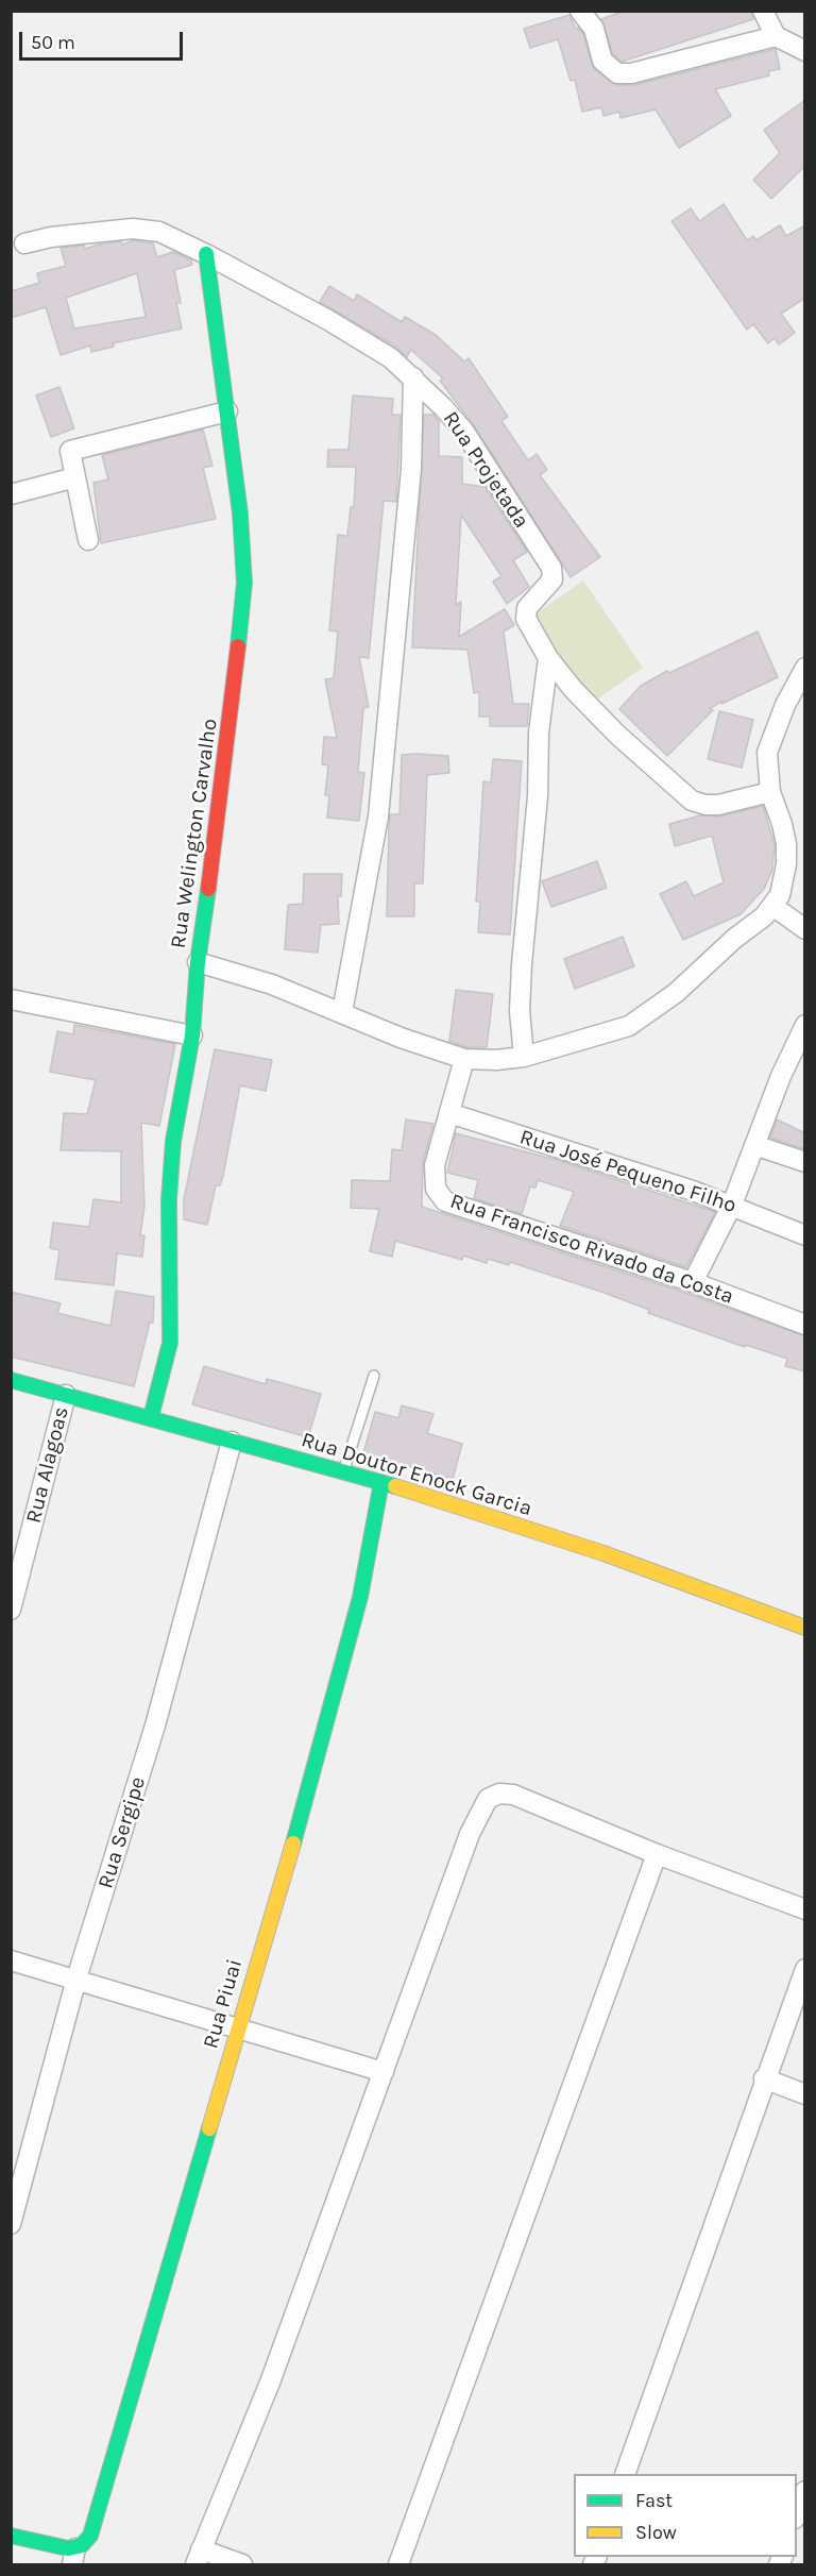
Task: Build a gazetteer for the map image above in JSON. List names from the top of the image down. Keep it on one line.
{"streets":{"street":["Rua Projetada","Rua Welington Carvalho","Rua José Pequeno Filho","Rua Francisco Rivado da Costa","Rua Alagoas","Rua Doutor Enock Garcia","Rua Sergipe","Rua Piuai"]},"crossings":[["Rua Projetada","Rua Welington Carvalho"],["Rua Welington Carvalho","Rua Doutor Enock Garcia"],["Rua José Pequeno Filho","Rua Francisco Rivado da Costa"],["Rua Alagoas","Rua Doutor Enock Garcia"],["Rua Doutor Enock Garcia","Rua Sergipe"],["Rua Doutor Enock Garcia","Rua Piuai"]],"legend":["Fast","Slow"],"scale_bar":"50 m"}
